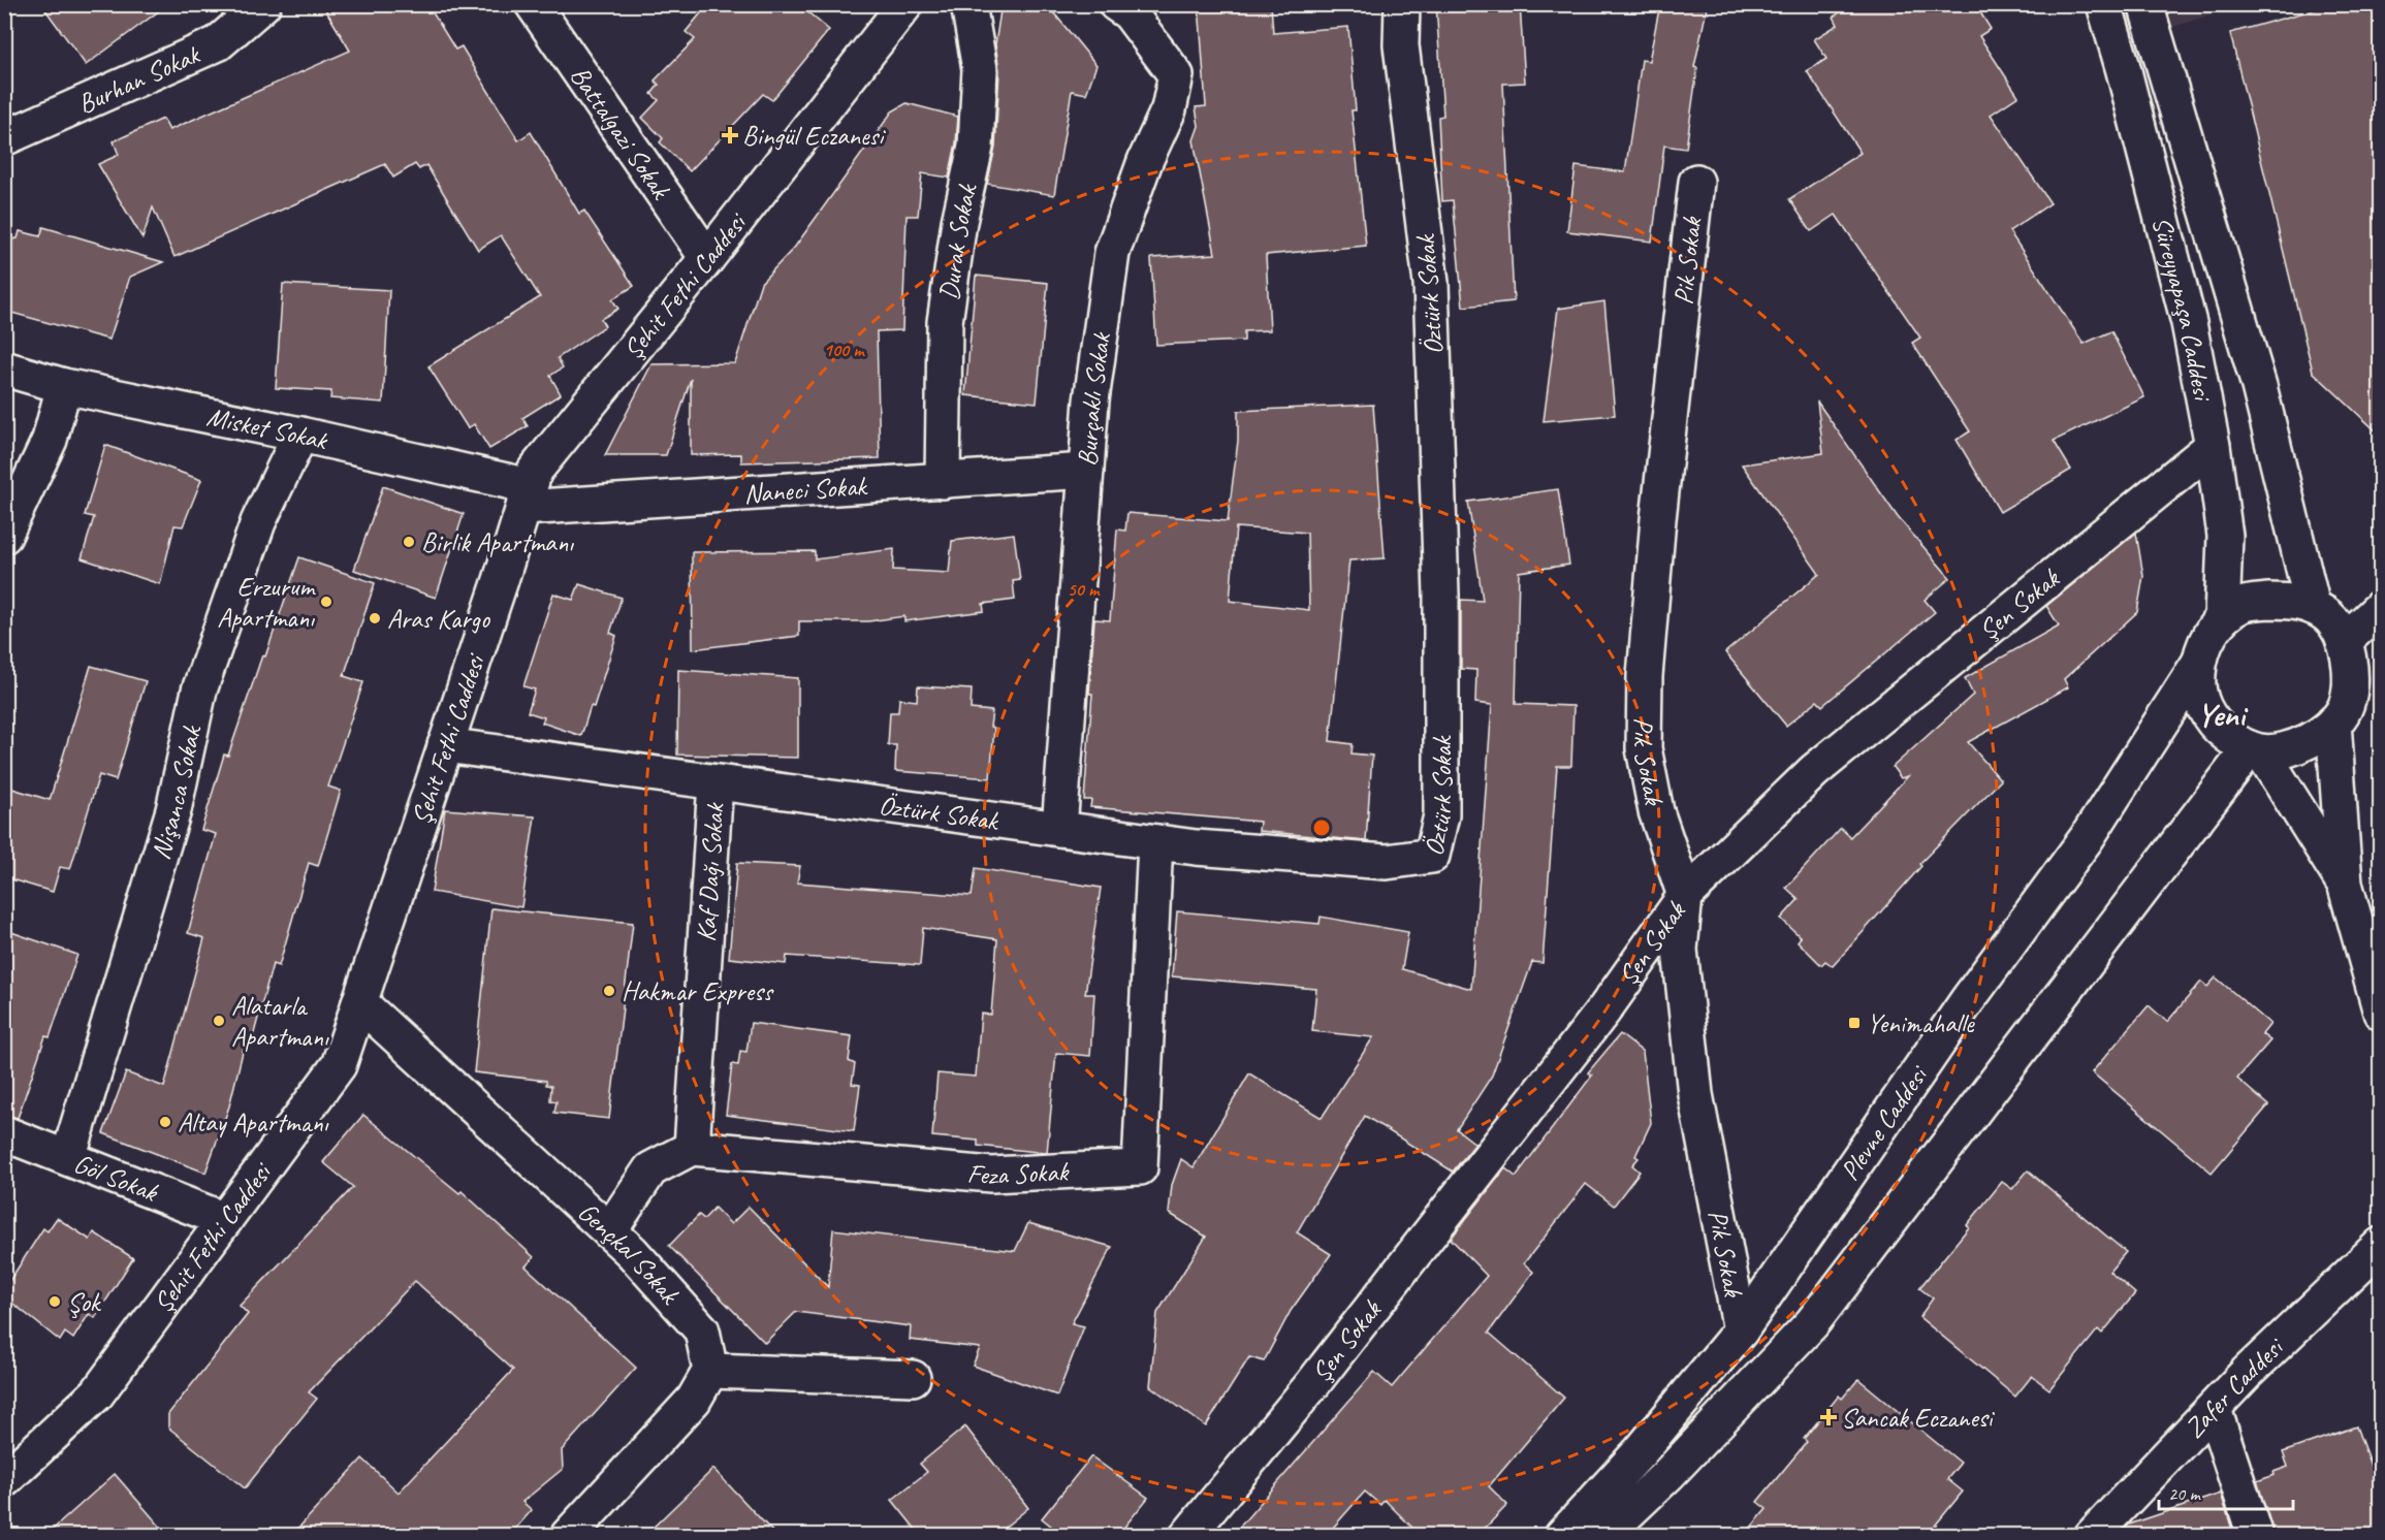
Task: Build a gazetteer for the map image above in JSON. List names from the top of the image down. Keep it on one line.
{"streets":{"street":["Burhan Sokak","Battalgazi Sokak","Durak Sokak","Pik Sokak","Şehit Fethi Caddesi","Öztürk Sokak","Süreyyapaşa Caddesi","Burçaklı Sokak","Misket Sokak","Naneci Sokak","Şen Sokak","Nişanca Sokak","Kaf Dağı Sokak","Plevne Caddesi","Feza Sokak","Göl Sokak","Gençkal Sokak","Zafer Caddesi"]},"crossings":[["Battalgazi Sokak","Şehit Fethi Caddesi"],["Durak Sokak","Naneci Sokak"],["Pik Sokak","Şen Sokak"],["Pik Sokak","Plevne Caddesi"],["Şehit Fethi Caddesi","Öztürk Sokak"],["Şehit Fethi Caddesi","Misket Sokak"],["Şehit Fethi Caddesi","Naneci Sokak"],["Şehit Fethi Caddesi","Göl Sokak"],["Şehit Fethi Caddesi","Gençkal Sokak"],["Öztürk Sokak","Burçaklı Sokak"],["Öztürk Sokak","Kaf Dağı Sokak"],["Öztürk Sokak","Feza Sokak"],["Süreyyapaşa Caddesi","Şen Sokak"],["Süreyyapaşa Caddesi","Plevne Caddesi"],["Burçaklı Sokak","Naneci Sokak"],["Misket Sokak","Naneci Sokak"],["Misket Sokak","Nişanca Sokak"],["Nişanca Sokak","Göl Sokak"],["Kaf Dağı Sokak","Feza Sokak"]],"districts":["Yeni"],"places":{"health":["Bingül Eczanesi","Sancak Eczanesi"],"other":["Birlik Apartmanı","Erzurum Apartmanı","Aras Kargo","Hakmar Express","Alatarla Apartmanı","Altay Apartmanı","Şok"],"transit":["Yenimahalle"]},"scale_bar":"20 m","rings":["100 m","50 m"]}
